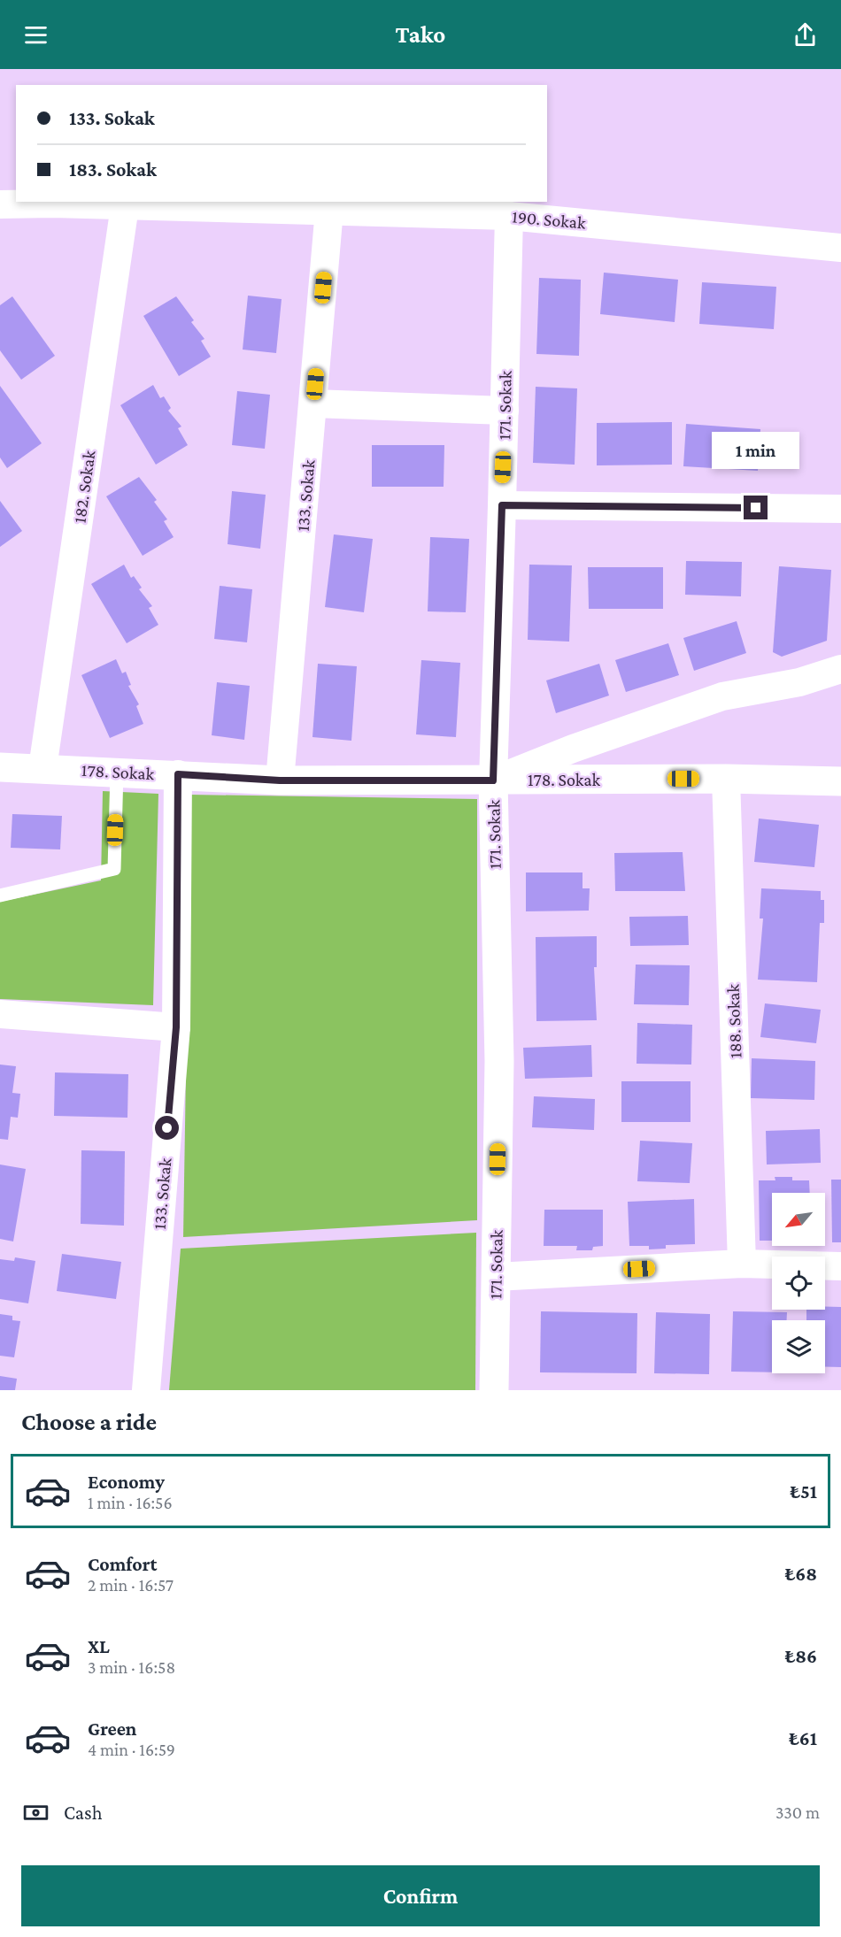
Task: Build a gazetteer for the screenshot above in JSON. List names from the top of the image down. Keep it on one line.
{"streets":{"street":["190. Sokak","171. Sokak","182. Sokak","133. Sokak","178. Sokak","188. Sokak"]},"crossings":[["190. Sokak","171. Sokak"],["190. Sokak","182. Sokak"],["190. Sokak","133. Sokak"],["171. Sokak","178. Sokak"],["182. Sokak","178. Sokak"],["133. Sokak","178. Sokak"],["178. Sokak","188. Sokak"]],"north":"bottom left","page":{"header":"Tako","banner":["133. Sokak","183. Sokak"],"bubble":"1 min","heading":"Choose a ride","list":[{"name":"Economy","note":"1 min · 16:56","value":"₺51"},{"name":"Comfort","note":"2 min · 16:57","value":"₺68"},{"name":"XL","note":"3 min · 16:58","value":"₺86"},{"name":"Green","note":"4 min · 16:59","value":"₺61"}],"pay":["Cash","330 m"],"buttons":"Confirm"}}
